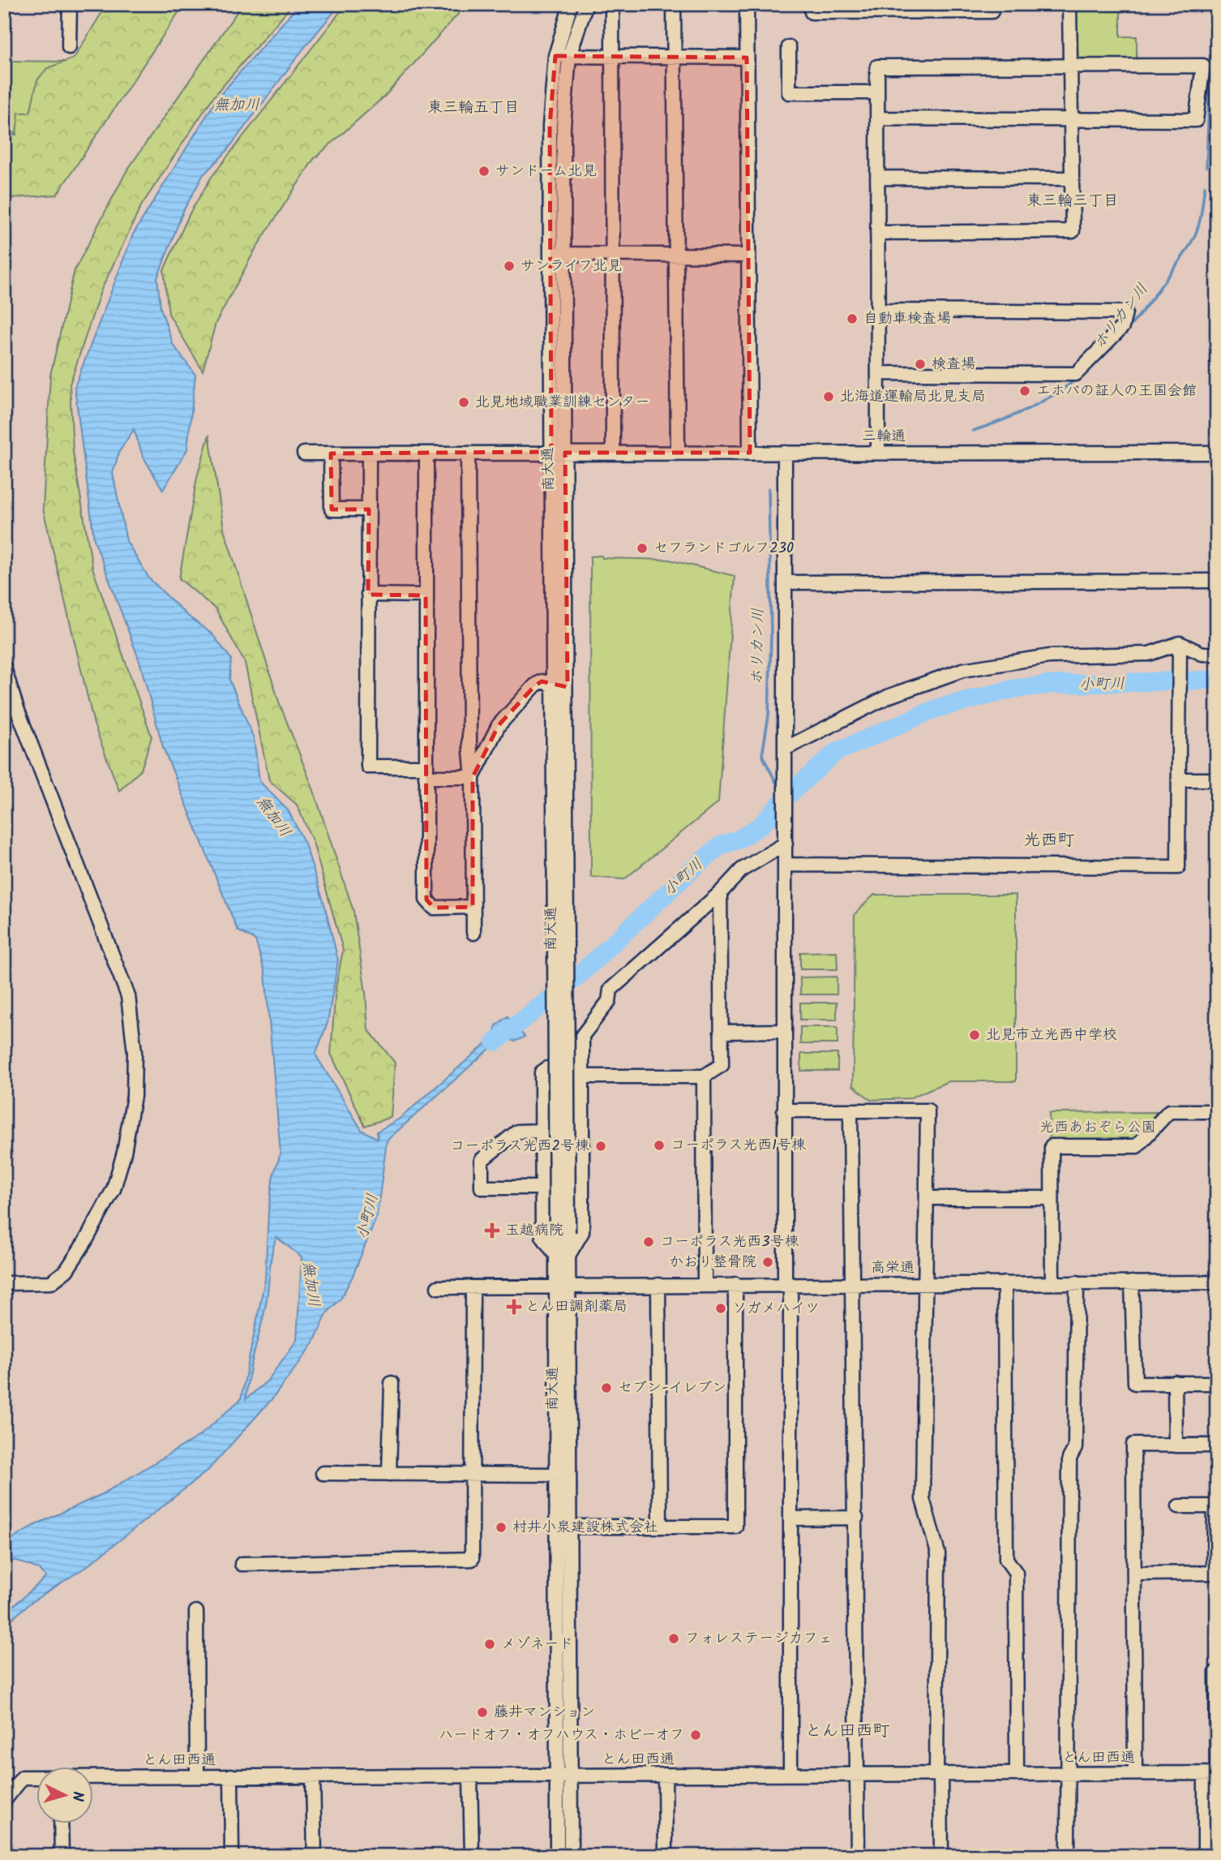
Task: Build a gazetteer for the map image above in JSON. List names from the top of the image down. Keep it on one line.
{"streets":{"street":["三輪通","南大通","高栄通","とん田西通"]},"crossings":[["三輪通","南大通"],["南大通","高栄通"],["南大通","とん田西通"]],"districts":["東三輪五丁目","東三輪三丁目","光西町","とん田西町"],"water":["無加川","ホリカン川","小町川"],"parks":["光西あおぞら公園"],"places":{"other":["サンドーム北見","サンライフ北見","自動車検査場","検査場","エホバの証人の王国会館","北海道運輸局北見支局","北見地域職業訓練センター","セフランドゴルフ230","北見市立光西中学校","コーポラス光西1号棟","コーポラス光西2号棟","コーポラス光西3号棟","かおり整骨院","ソガメハイツ","セブン-イレブン","村井小泉建設株式会社","フォレステージカフェ","メゾネード","藤井マンション","ハードオフ・オフハウス・ホビーオフ"],"health":["玉越病院","とん田調剤薬局"]},"north":"right"}
